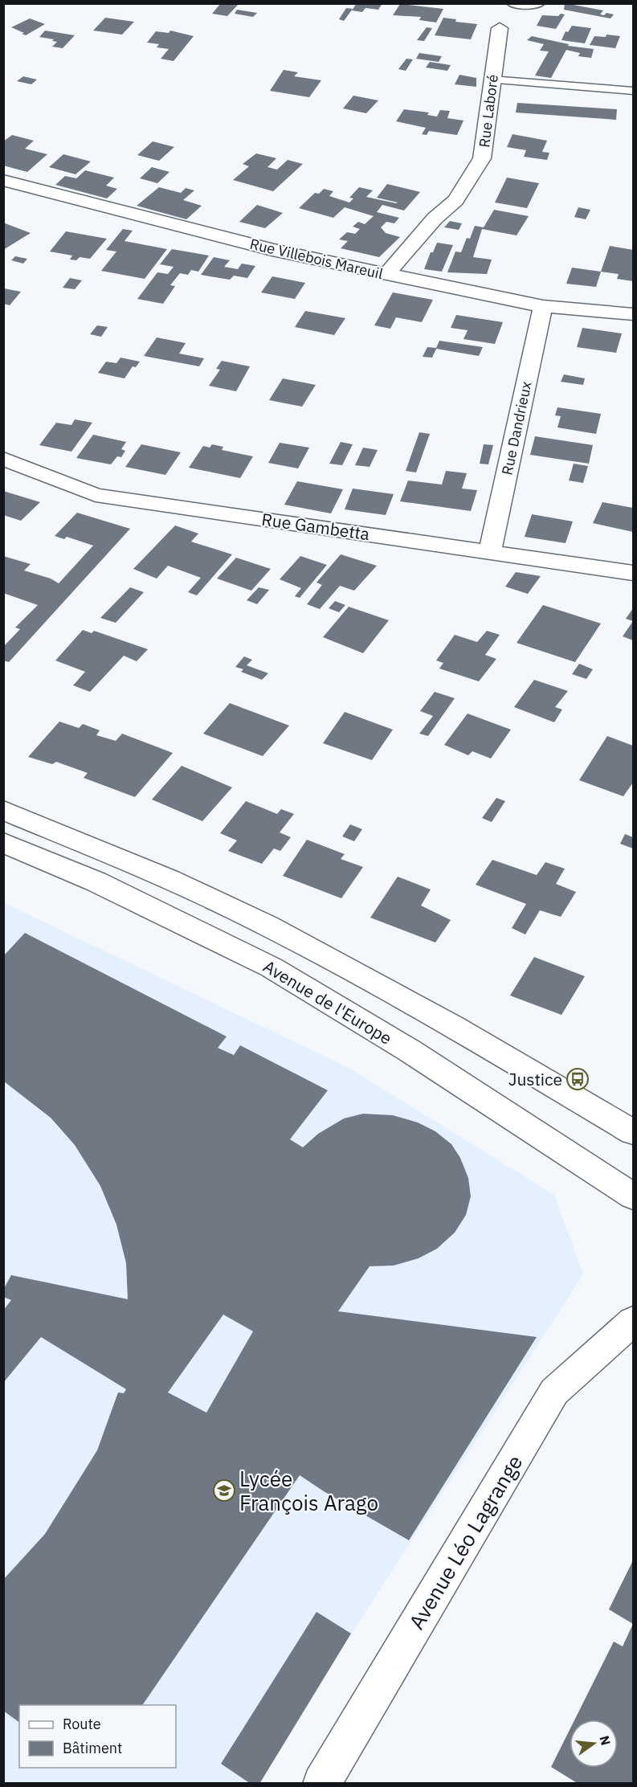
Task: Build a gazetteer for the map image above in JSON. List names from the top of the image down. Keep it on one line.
{"streets":{"street":["Rue Laboré","Rue Villebois Mareuil","Rue Dandrieux","Rue Gambetta","Avenue de l'Europe","Avenue Léo Lagrange"]},"crossings":[["Rue Laboré","Rue Villebois Mareuil"],["Rue Villebois Mareuil","Rue Dandrieux"],["Rue Dandrieux","Rue Gambetta"]],"places":{"bus stop":["Justice"],"school or university":["Lycée François Arago"]},"legend":["Route","Bâtiment"],"north":"right"}
